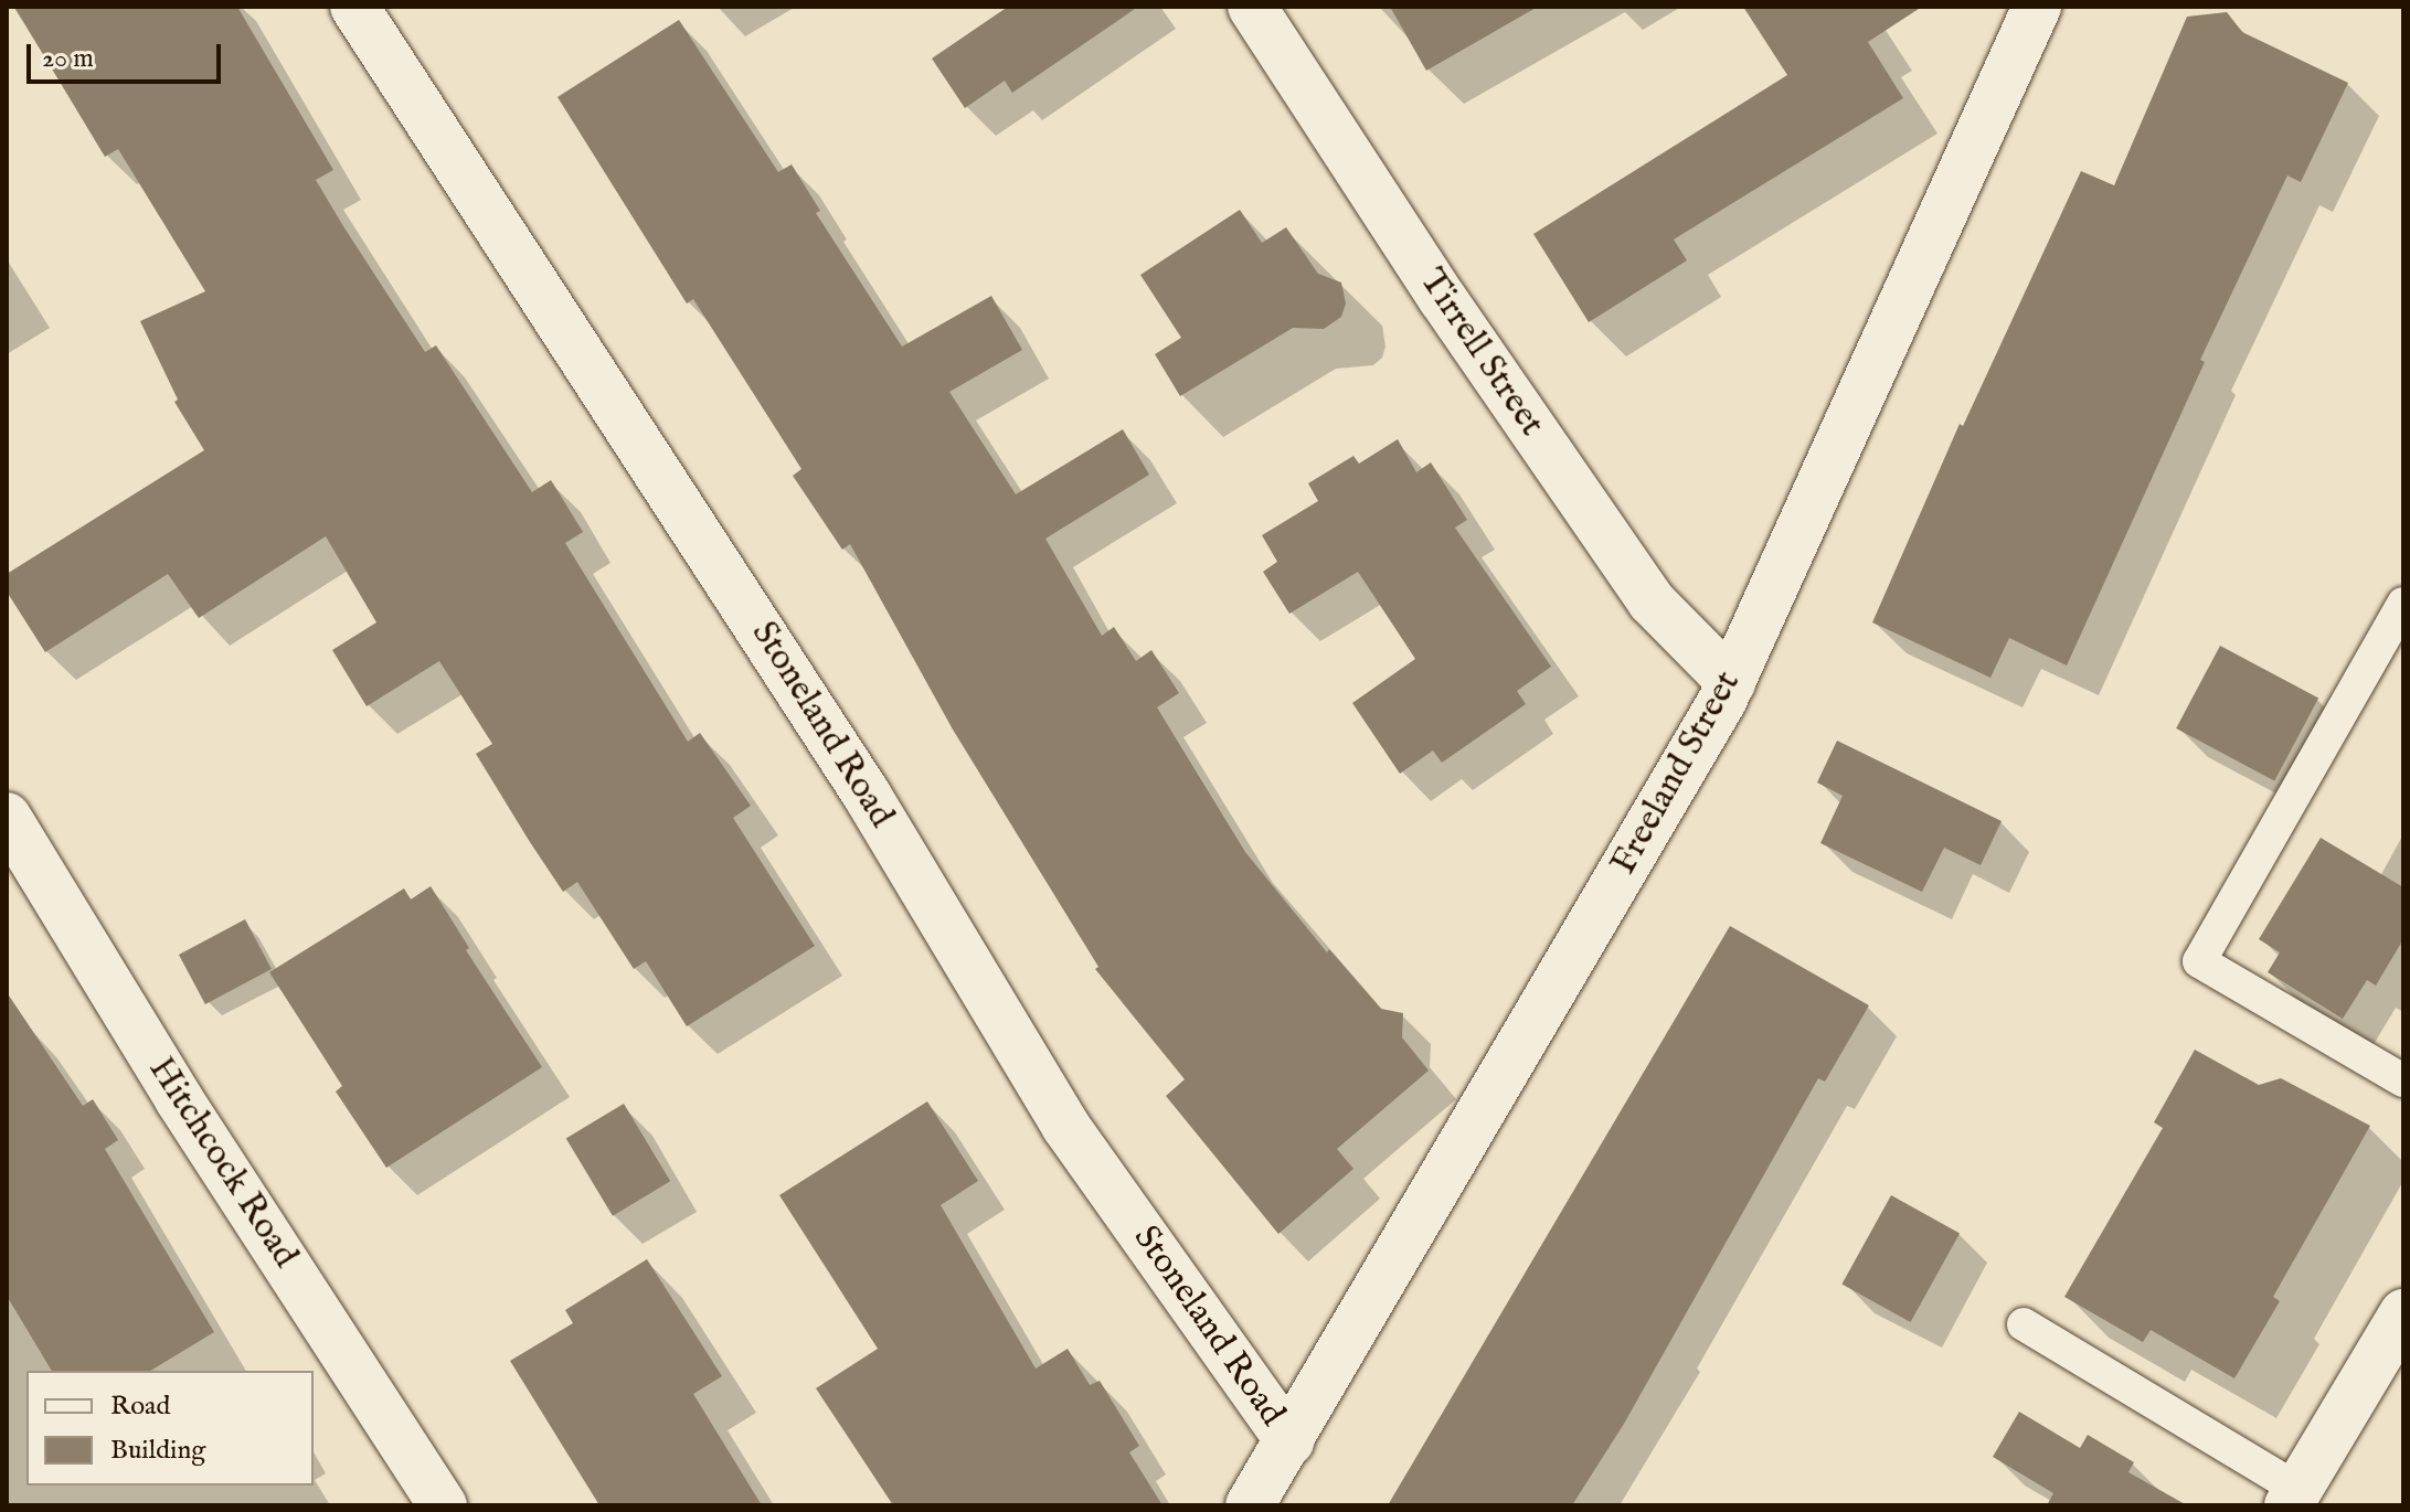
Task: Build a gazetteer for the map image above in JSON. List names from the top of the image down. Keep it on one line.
{"streets":{"street":["Tirrell Street","Stoneland Road","Freeland Street","Hitchcock Road"]},"crossings":[["Tirrell Street","Freeland Street"],["Stoneland Road","Freeland Street"]],"legend":["Road","Building"],"scale_bar":"20 m"}
